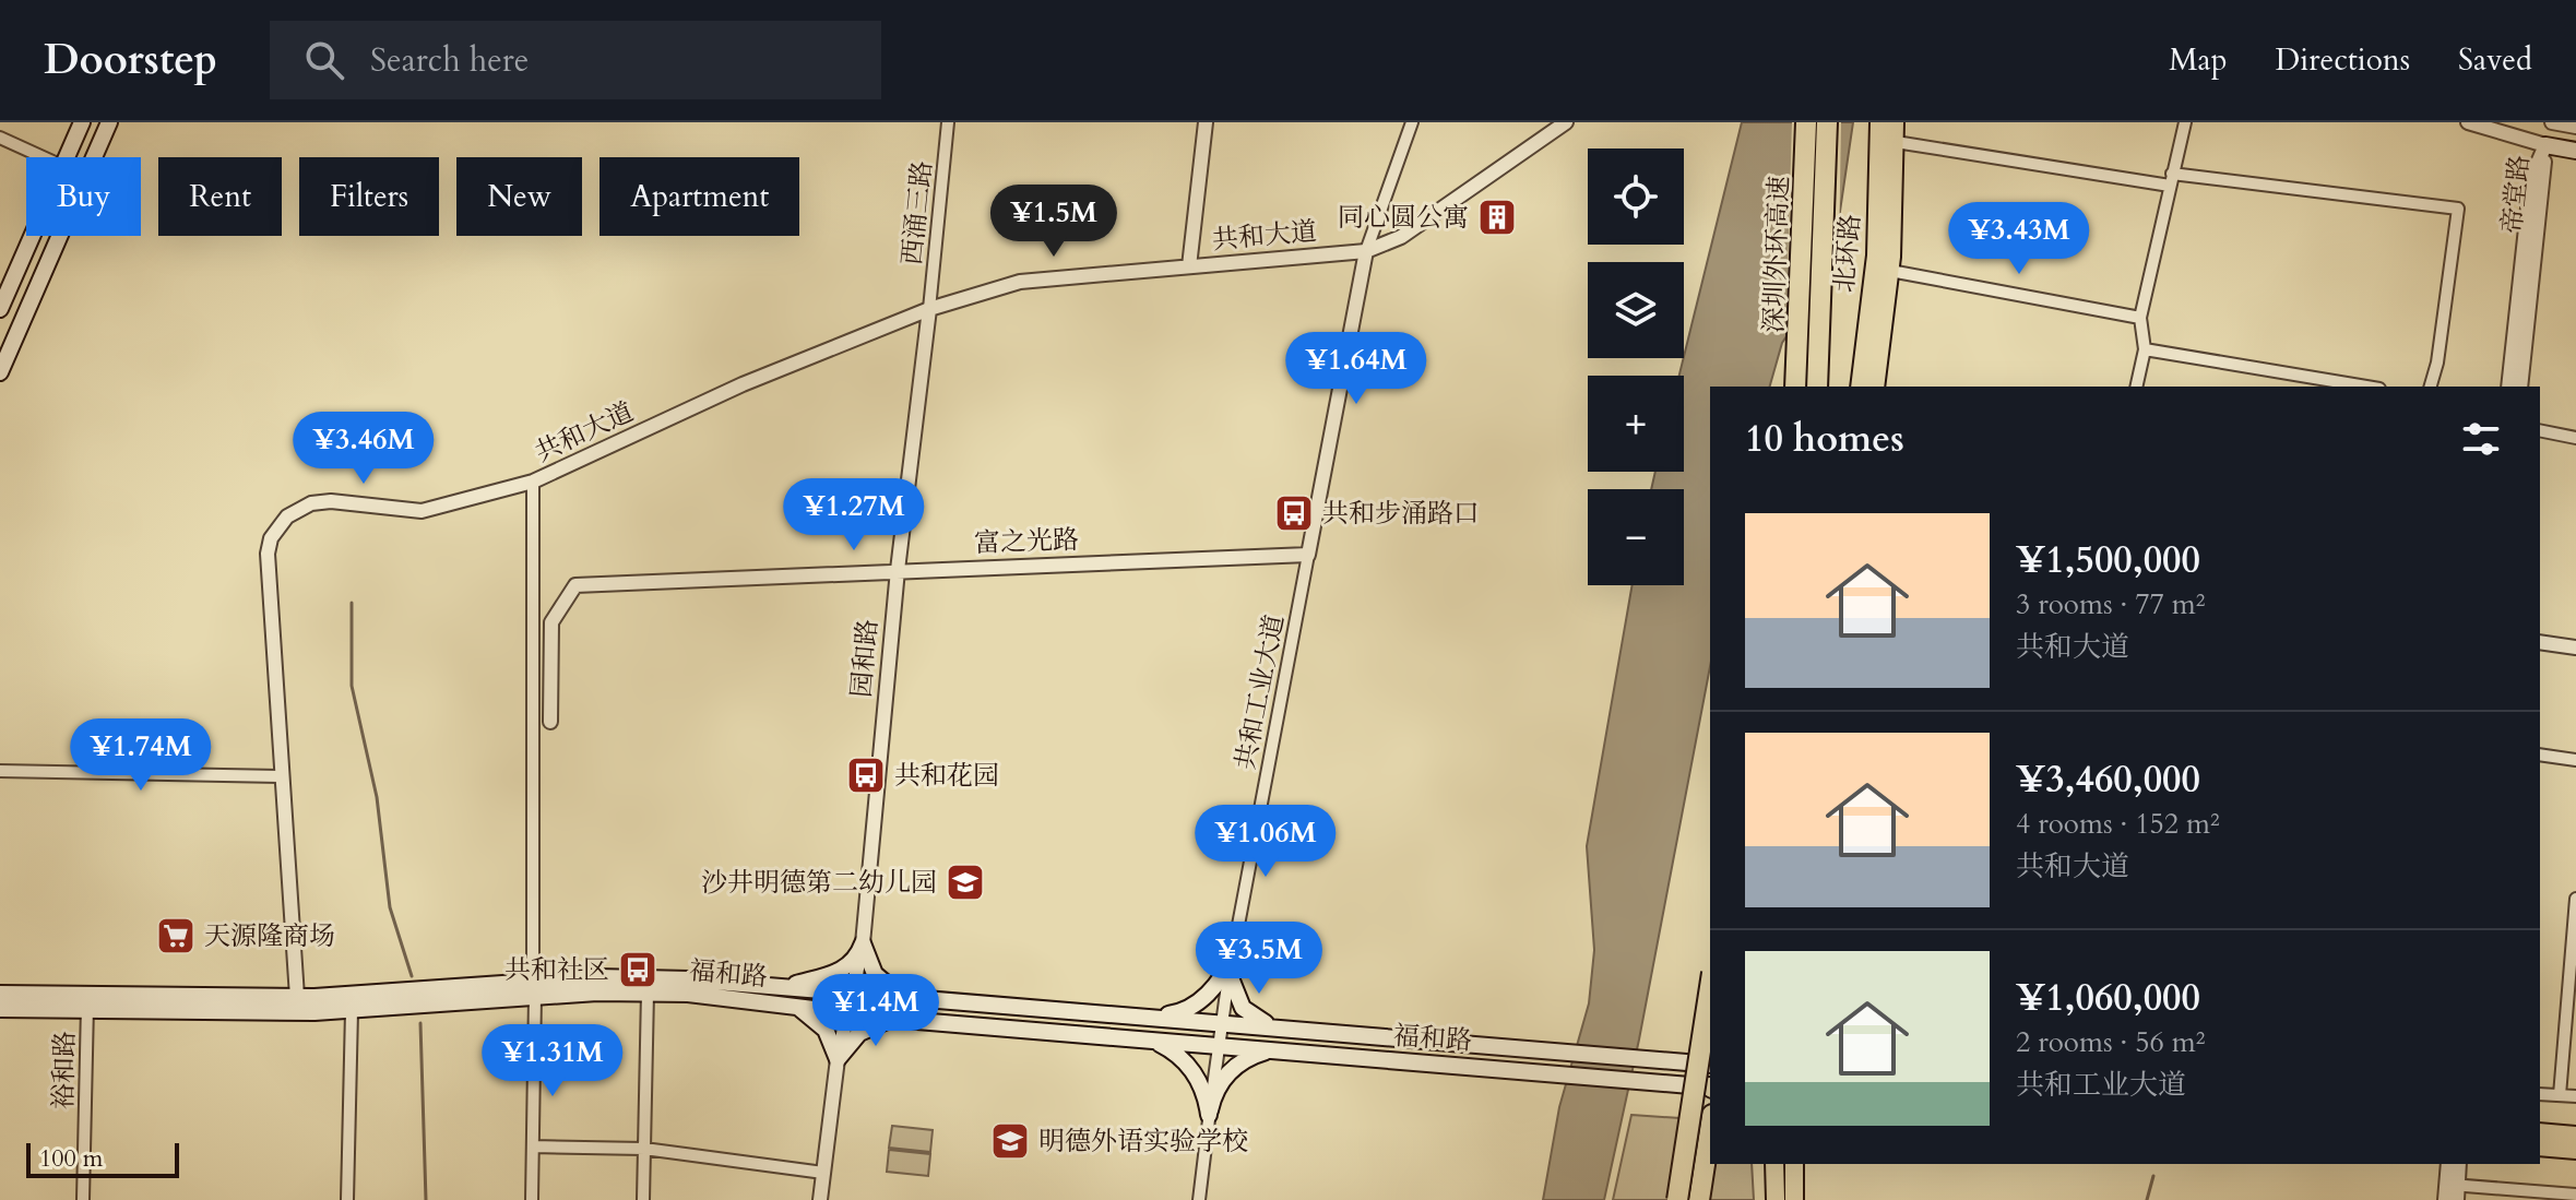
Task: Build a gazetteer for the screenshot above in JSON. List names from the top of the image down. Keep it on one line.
{"streets":{"highway":["深圳外环高速"],"main road":["北环路","福和路"],"street":["帝堂路","西涌三路","共和大道","富之光路","园和路","共和工业大道","裕和路"]},"crossings":[["西涌三路","共和大道"],["西涌三路","园和路"],["共和大道","园和路"],["共和大道","福和路"],["富之光路","园和路"],["富之光路","共和工业大道"],["园和路","福和路"],["共和工业大道","福和路"],["福和路","裕和路"]],"places":{"building":["同心圆公寓"],"bus stop":["共和步涌路口","共和花园","共和社区"],"school or university":["沙井明德第二幼儿园","明德外语实验学校"],"supermarket":["天源隆商场"]},"scale_bar":"100 m","page":{"header":"Doorstep","search":"Search here","nav":["Map","Directions","Saved"],"map_buttons":["+","−"],"chip":["Buy","Rent","Filters","New","Apartment"],"price":["¥1.5M","¥3.43M","¥1.64M","¥3.46M","¥1.27M","¥1.74M","¥1.06M","¥3.5M","¥1.4M","¥1.31M"],"heading":"10 homes","list":[{"name":"¥1,500,000","note":"3 rooms · 77 m² · 共和大道"},{"name":"¥3,460,000","note":"4 rooms · 152 m² · 共和大道"},{"name":"¥1,060,000","note":"2 rooms · 56 m² · 共和工业大道"}],"scale":"100 m"}}
